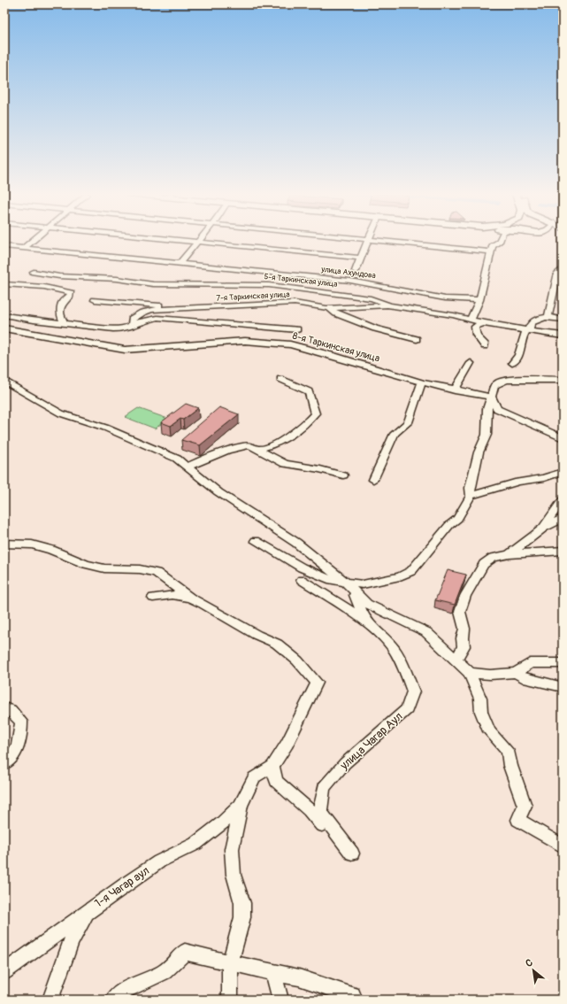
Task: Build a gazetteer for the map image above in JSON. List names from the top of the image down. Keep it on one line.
{"streets":{"street":["улица Ахундова","5-я Таркинская улица","7-я Таркинская улица","8-я Таркинская улица","улица Чагар Аул","1-я Чагар аул"]},"crossings":[["5-я Таркинская улица","7-я Таркинская улица"],["7-я Таркинская улица","8-я Таркинская улица"]],"north":"top left"}
